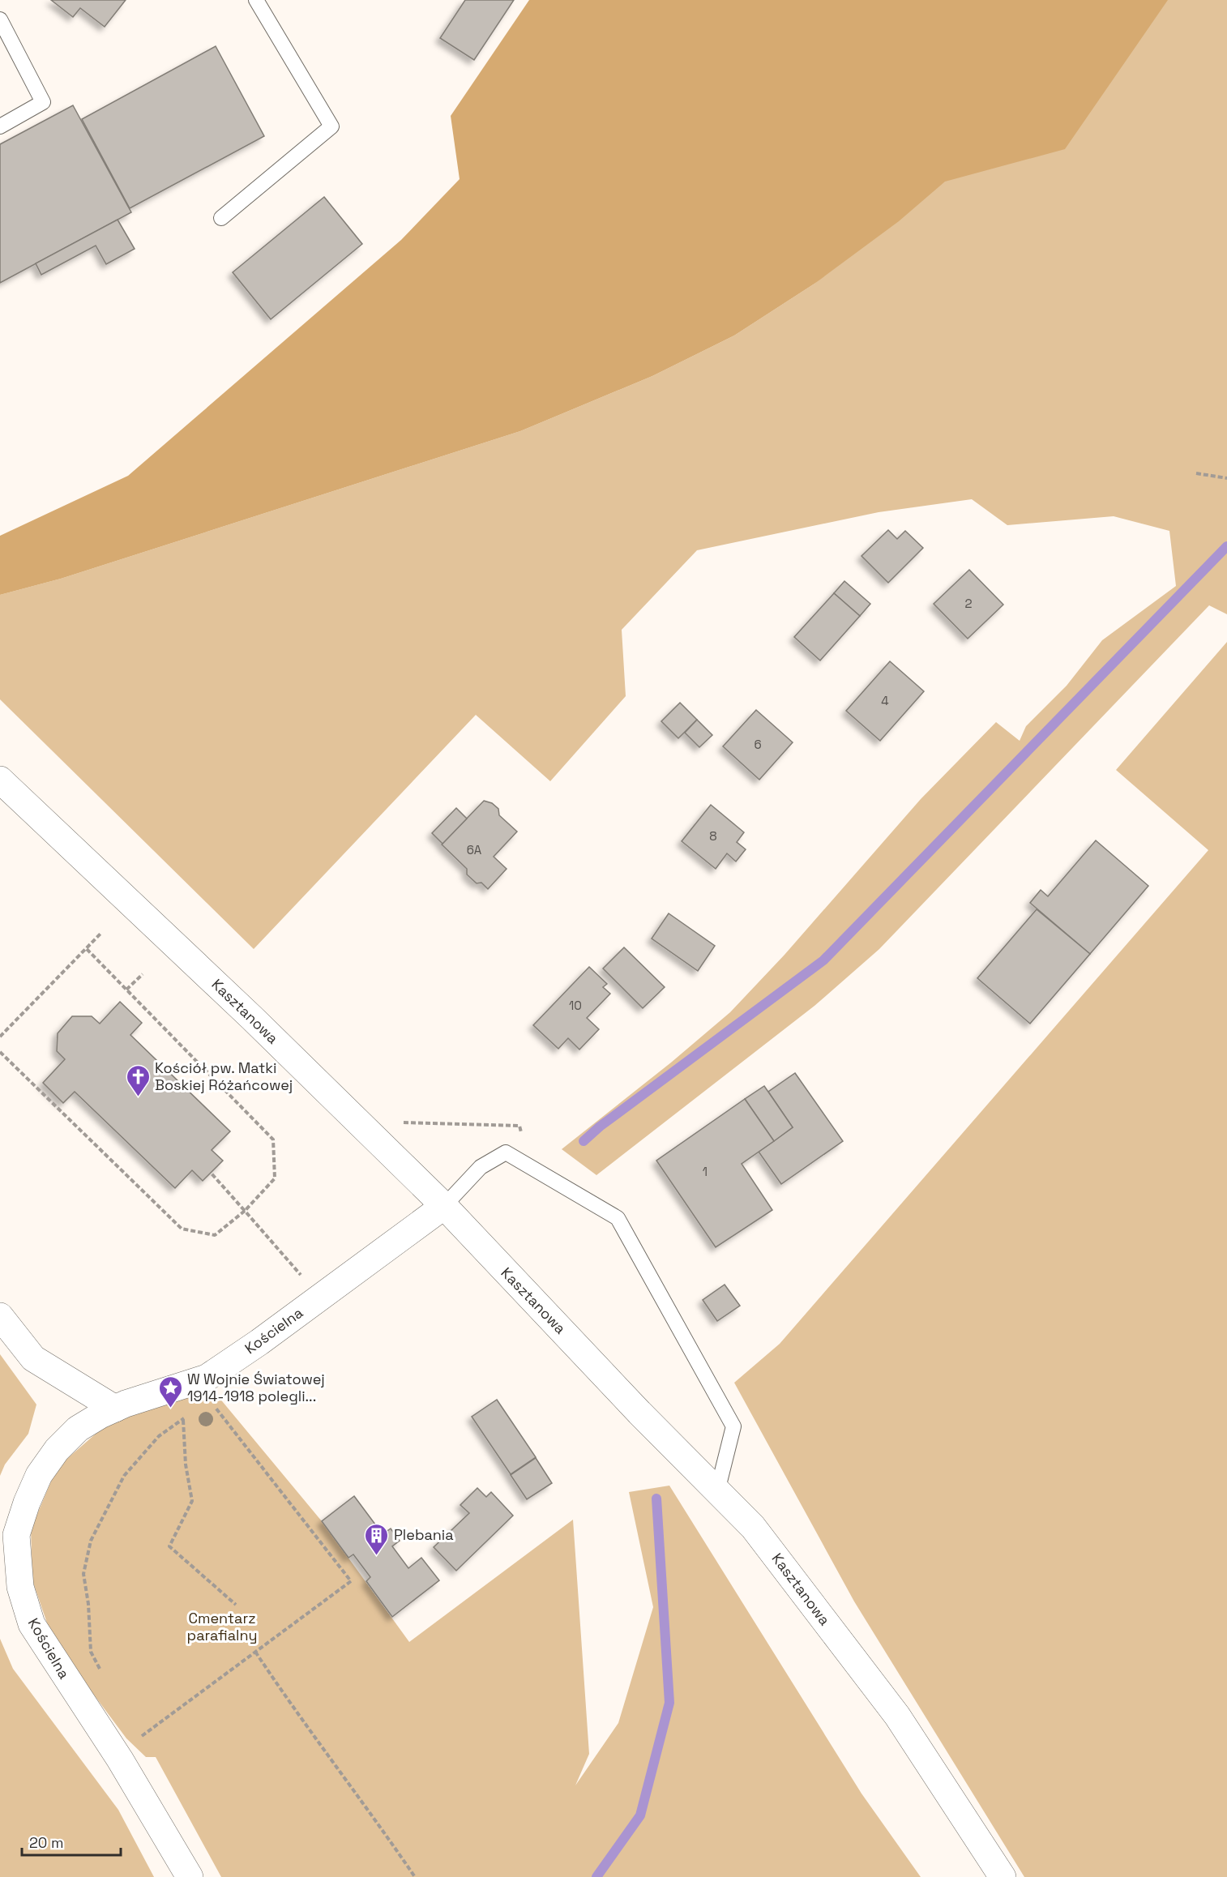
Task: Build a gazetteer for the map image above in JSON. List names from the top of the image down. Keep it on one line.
{"streets":{"street":["Kasztanowa","Kościelna"]},"crossings":[["Kasztanowa","Kościelna"]],"parks":["Cmentarz parafialny"],"places":{"church":["Kościół pw. Matki Boskiej Różańcowej"],"place":["W Wojnie Światowej 1914-1918 polegli..."],"building":["Plebania"]},"house_numbers":["2","4","6","8","6A","10","1"],"scale_bar":"20 m"}
